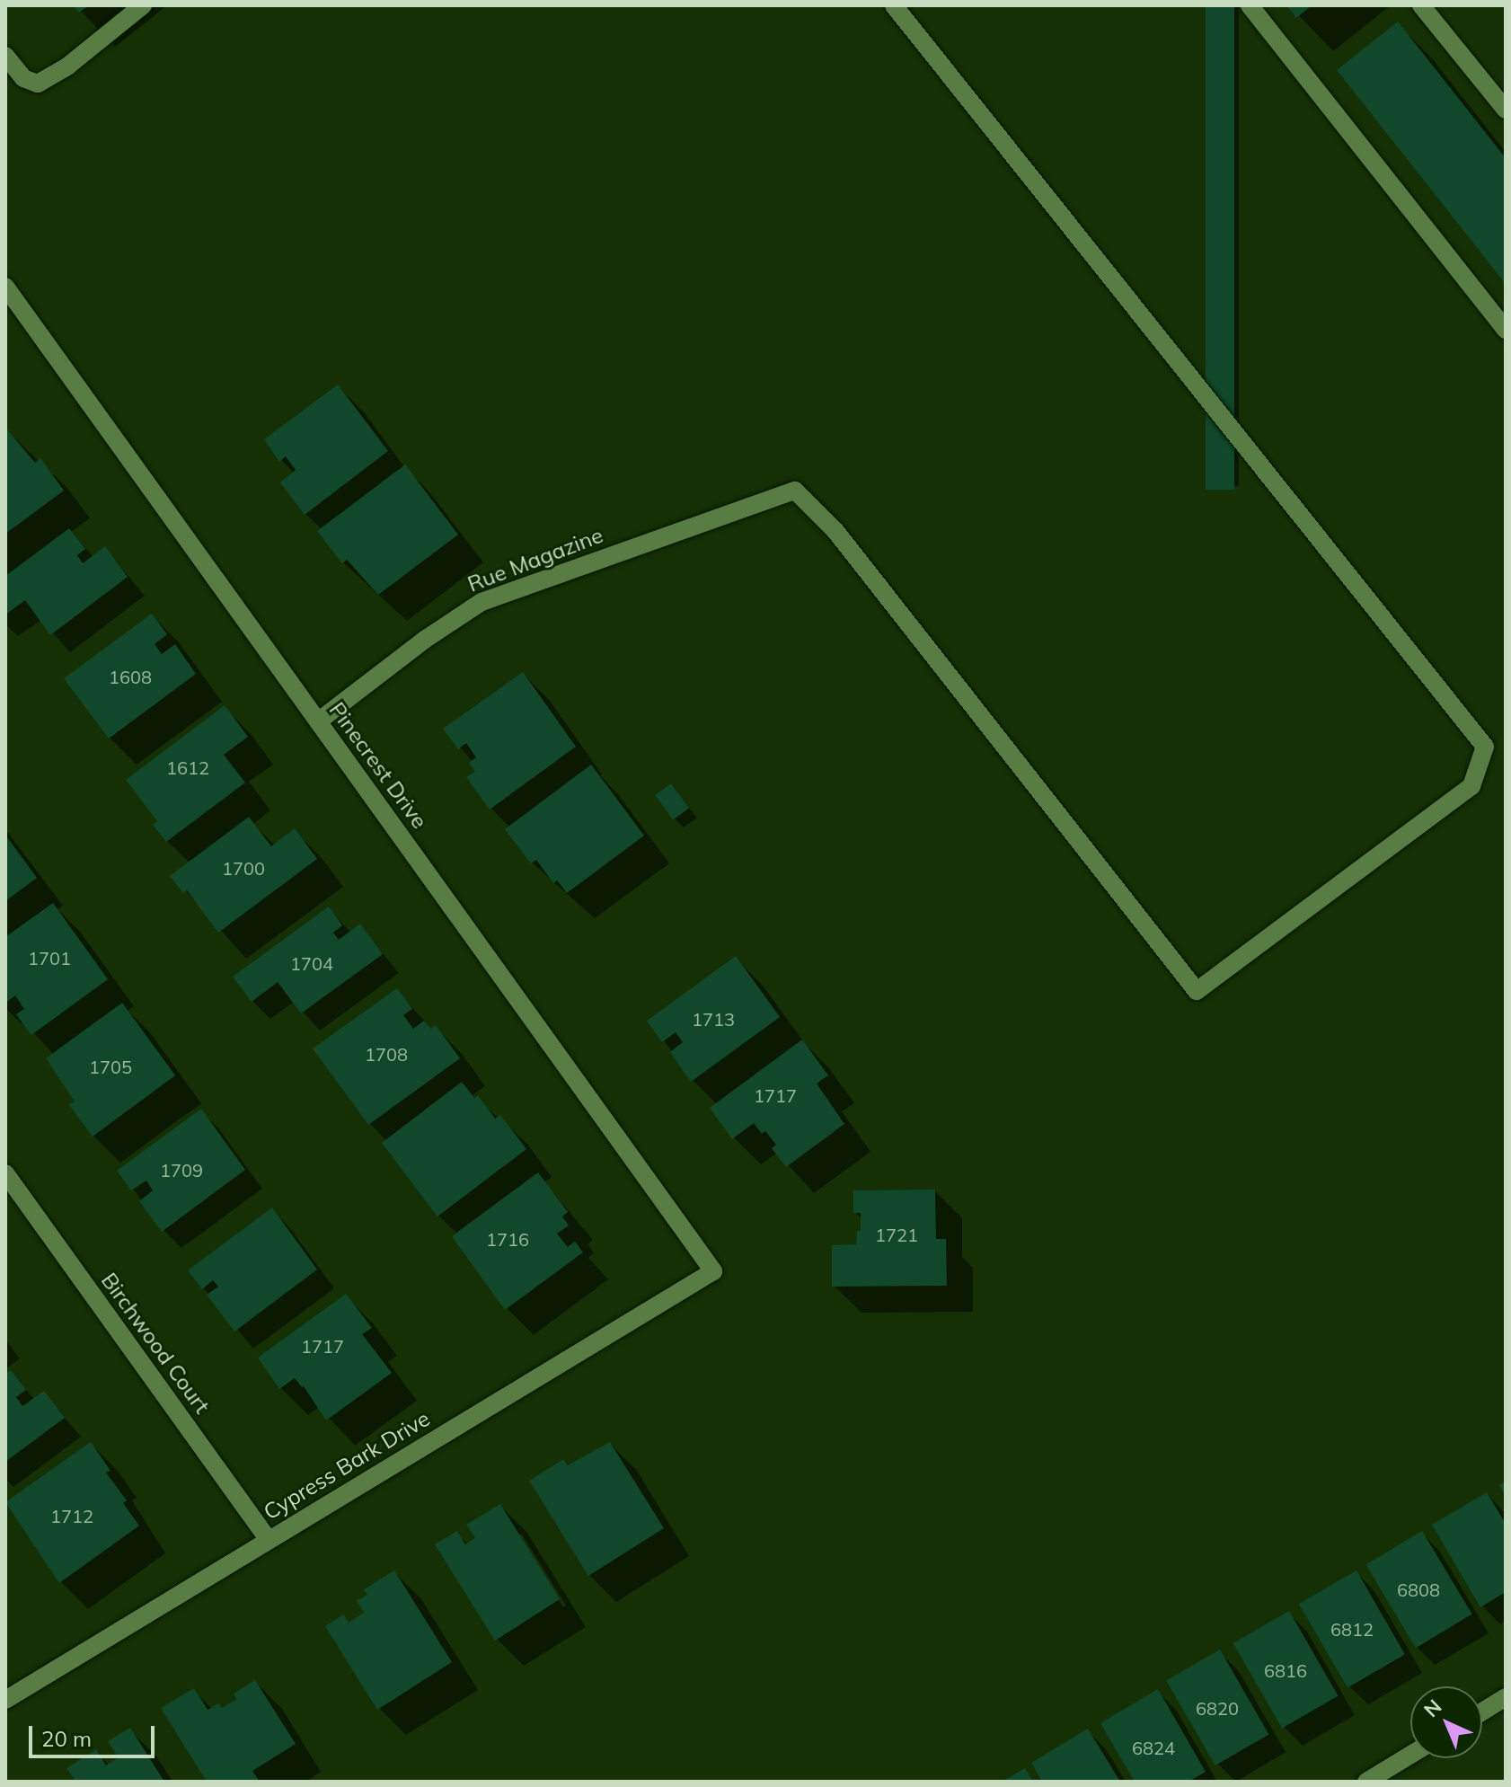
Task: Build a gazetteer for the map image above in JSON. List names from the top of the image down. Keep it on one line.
{"streets":{"street":["Rue Magazine","Pinecrest Drive","Birchwood Court","Cypress Bark Drive"]},"crossings":[["Rue Magazine","Pinecrest Drive"],["Pinecrest Drive","Cypress Bark Drive"],["Birchwood Court","Cypress Bark Drive"]],"house_numbers":["1608","1612","1700","1701","1704","1713","1708","1705","1717","1709","1721","1716","1717","1712","6808","6812","6816","6820","6824"],"scale_bar":"20 m","north":"top left"}
